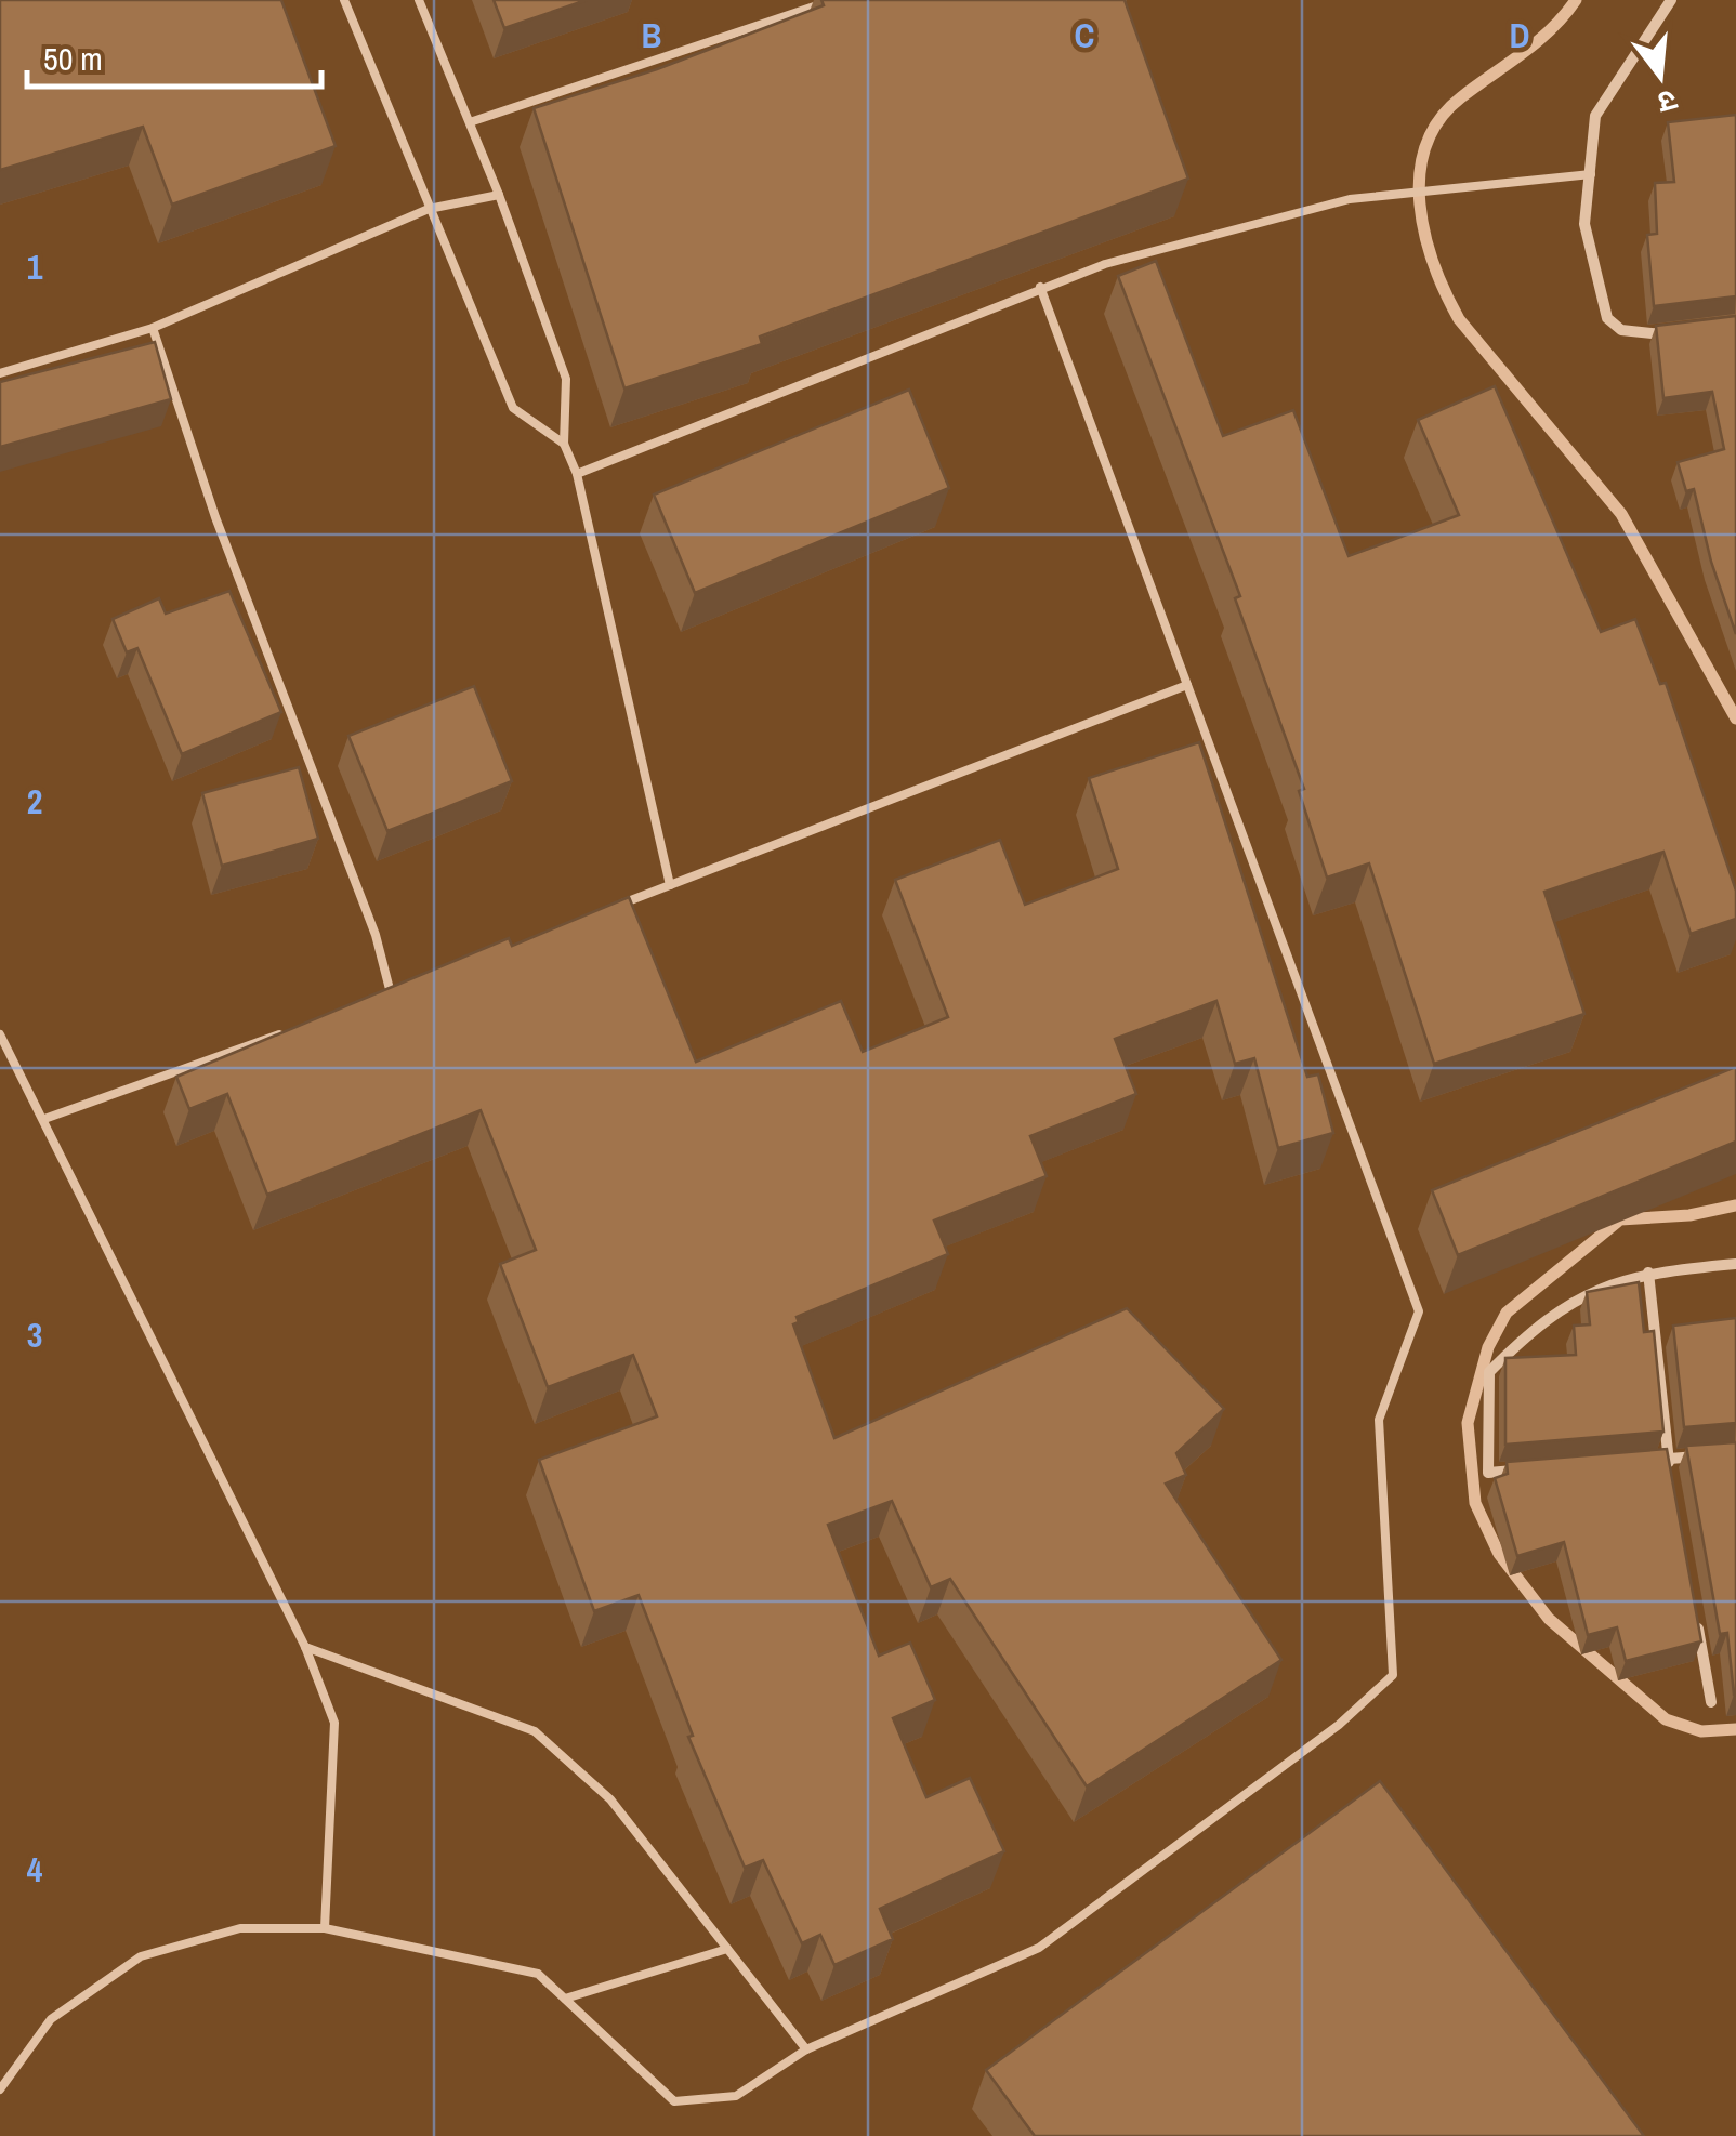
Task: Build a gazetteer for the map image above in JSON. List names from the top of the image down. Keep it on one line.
{"scale_bar":"50 m","north":"bottom","grid":{"columns":["B","C","D"],"rows":["1","2","3","4"]}}
